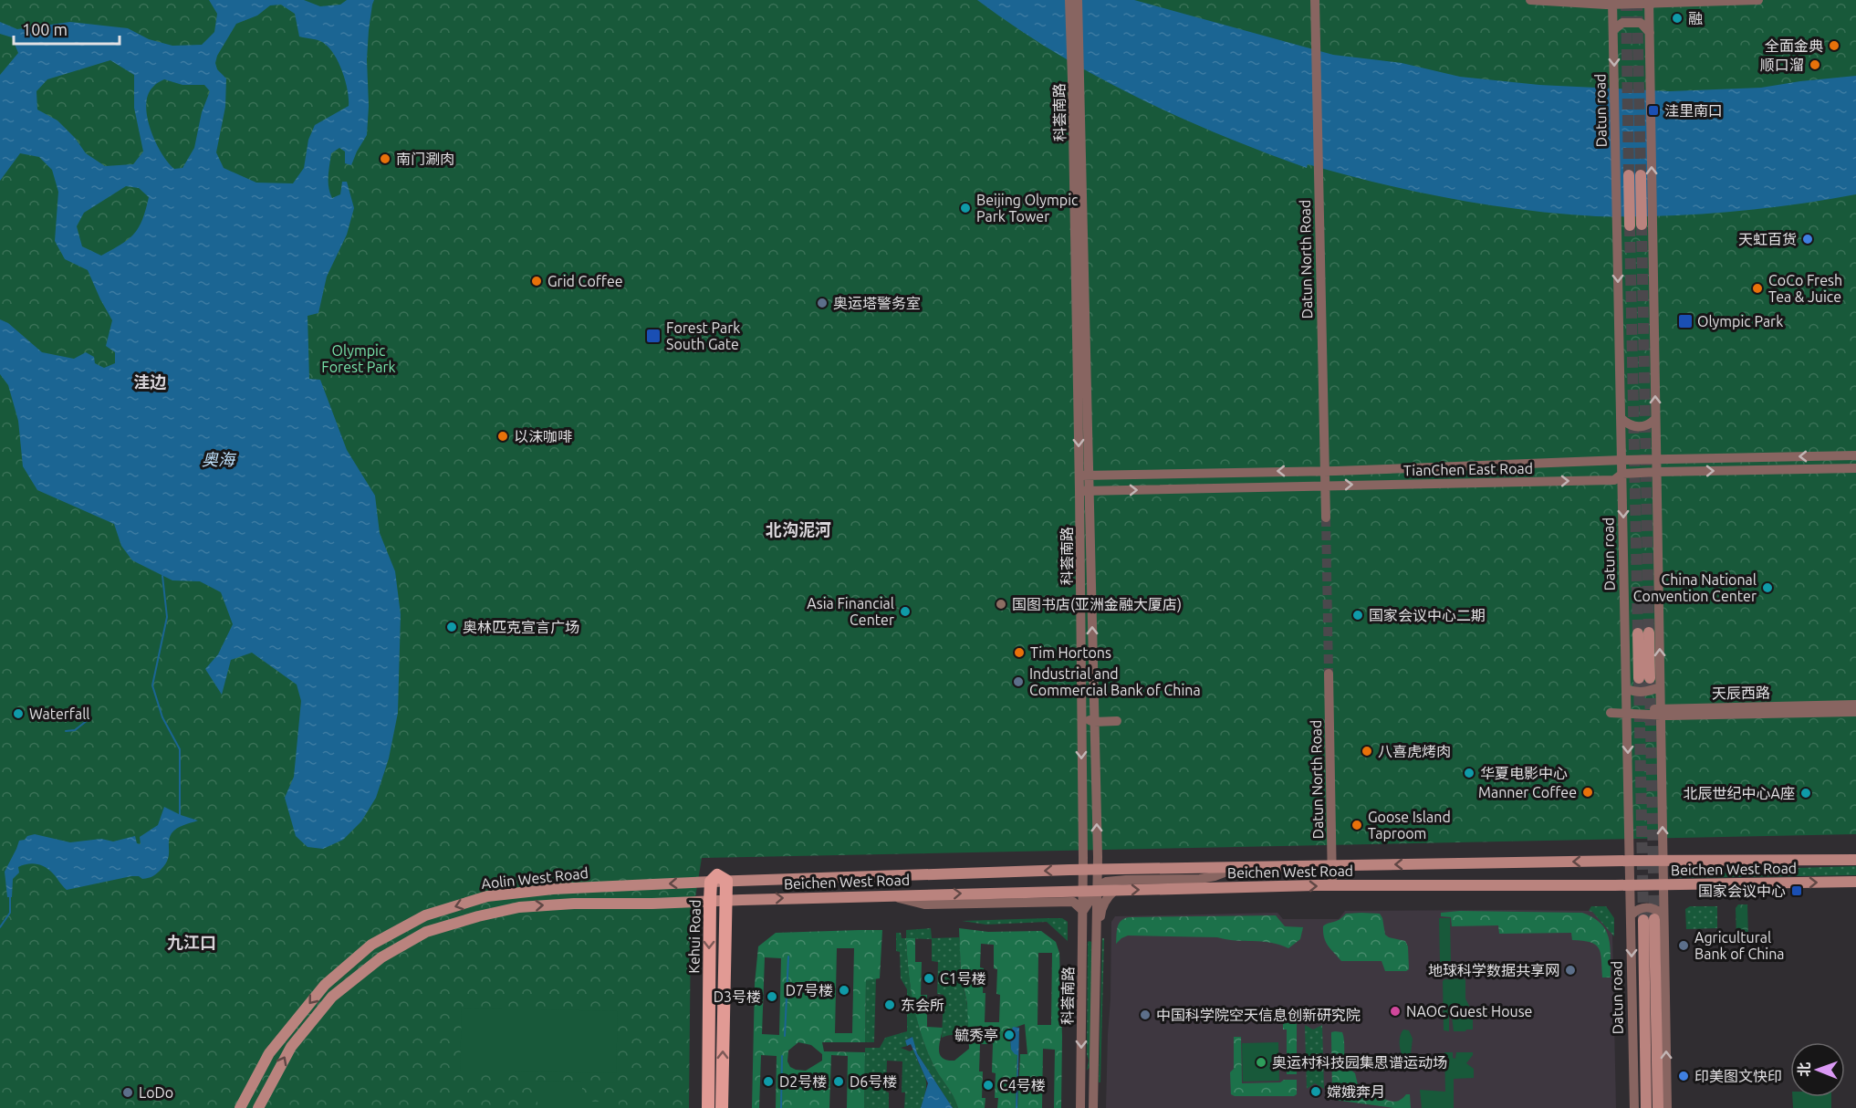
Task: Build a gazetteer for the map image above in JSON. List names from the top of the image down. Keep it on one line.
{"streets":{"main road":["Datun road","Beichen West Road","Aolin West Road","Kehui Road"],"street":["科荟南路","Datun North Road","TianChen East Road","天辰西路"]},"crossings":[["Datun road","TianChen East Road"],["Datun road","天辰西路"],["Datun road","Beichen West Road"],["科荟南路","TianChen East Road"],["科荟南路","Beichen West Road"],["Datun North Road","TianChen East Road"],["Datun North Road","Beichen West Road"],["Beichen West Road","Aolin West Road"],["Beichen West Road","Kehui Road"],["Aolin West Road","Kehui Road"]],"districts":["洼边","北沟泥河","九江口"],"water":["奥海"],"parks":["Olympic Forest Park"],"places":{"other":["融","全面金典","顺口溜","南门涮肉","Beijing Olympic Park Tower","天虹百货","Grid Coffee","CoCo Fresh Tea & Juice","奥运塔警务室","以沫咖啡","China National Convention Center","国图书店(亚洲金融大厦店)","Asia Financial Center","国家会议中心二期","奥林匹克宣言广场","Tim Hortons","Industrial and Commercial Bank of China","Waterfall","八喜虎烤肉","华夏电影中心","Manner Coffee","北辰世纪中心A座","Goose Island Taproom","Agricultural Bank of China","地球科学数据共享网","C1号楼","D7号楼","D3号楼","东会所","NAOC Guest House","中国科学院空天信息创新研究院","毓秀亭","奥运村科技园集思谱运动场","印美图文快印","D2号楼","D6号楼","C4号楼","嫦娥奔月","LoDo"],"transit":["洼里南口","Olympic Park","Forest Park South Gate","国家会议中心"]},"scale_bar":"100 m","north":"left"}
